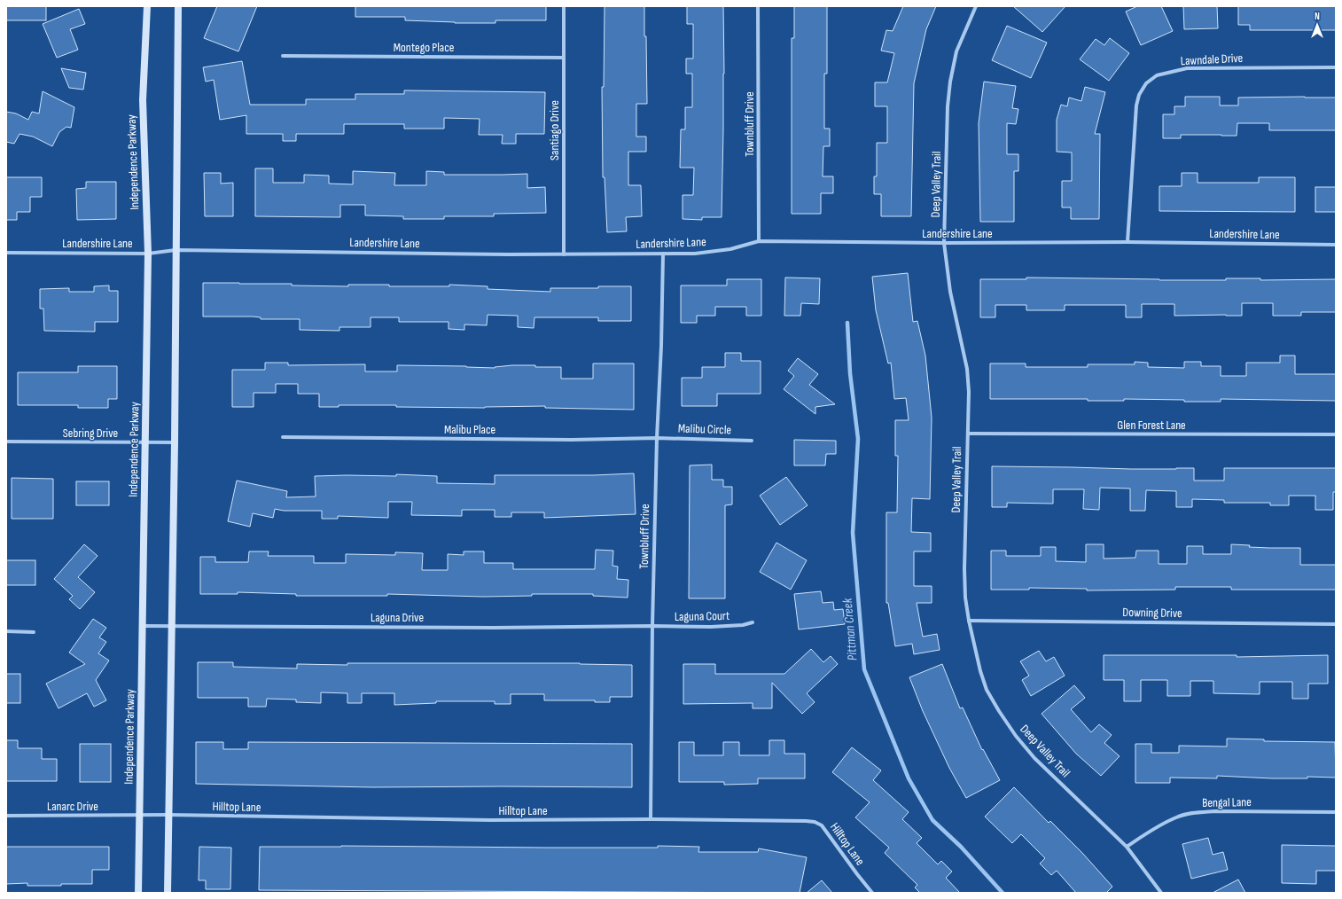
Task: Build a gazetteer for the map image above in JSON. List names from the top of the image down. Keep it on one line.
{"streets":{"main road":["Independence Parkway"],"street":["Montego Place","Lawndale Drive","Townbluff Drive","Santiago Drive","Deep Valley Trail","Landershire Lane","Glen Forest Lane","Malibu Place","Malibu Circle","Sebring Drive","Downing Drive","Laguna Court","Laguna Drive","Bengal Lane","Lanarc Drive","Hilltop Lane"]},"crossings":[["Montego Place","Santiago Drive"],["Lawndale Drive","Landershire Lane"],["Townbluff Drive","Landershire Lane"],["Townbluff Drive","Malibu Place"],["Townbluff Drive","Malibu Circle"],["Townbluff Drive","Laguna Court"],["Townbluff Drive","Laguna Drive"],["Townbluff Drive","Hilltop Lane"],["Santiago Drive","Landershire Lane"],["Independence Parkway","Landershire Lane"],["Independence Parkway","Sebring Drive"],["Independence Parkway","Laguna Drive"],["Independence Parkway","Lanarc Drive"],["Independence Parkway","Hilltop Lane"],["Deep Valley Trail","Landershire Lane"],["Deep Valley Trail","Glen Forest Lane"],["Deep Valley Trail","Downing Drive"],["Deep Valley Trail","Bengal Lane"],["Malibu Place","Malibu Circle"],["Laguna Court","Laguna Drive"],["Lanarc Drive","Hilltop Lane"]],"water":["Pittman Creek"],"north":"top"}
